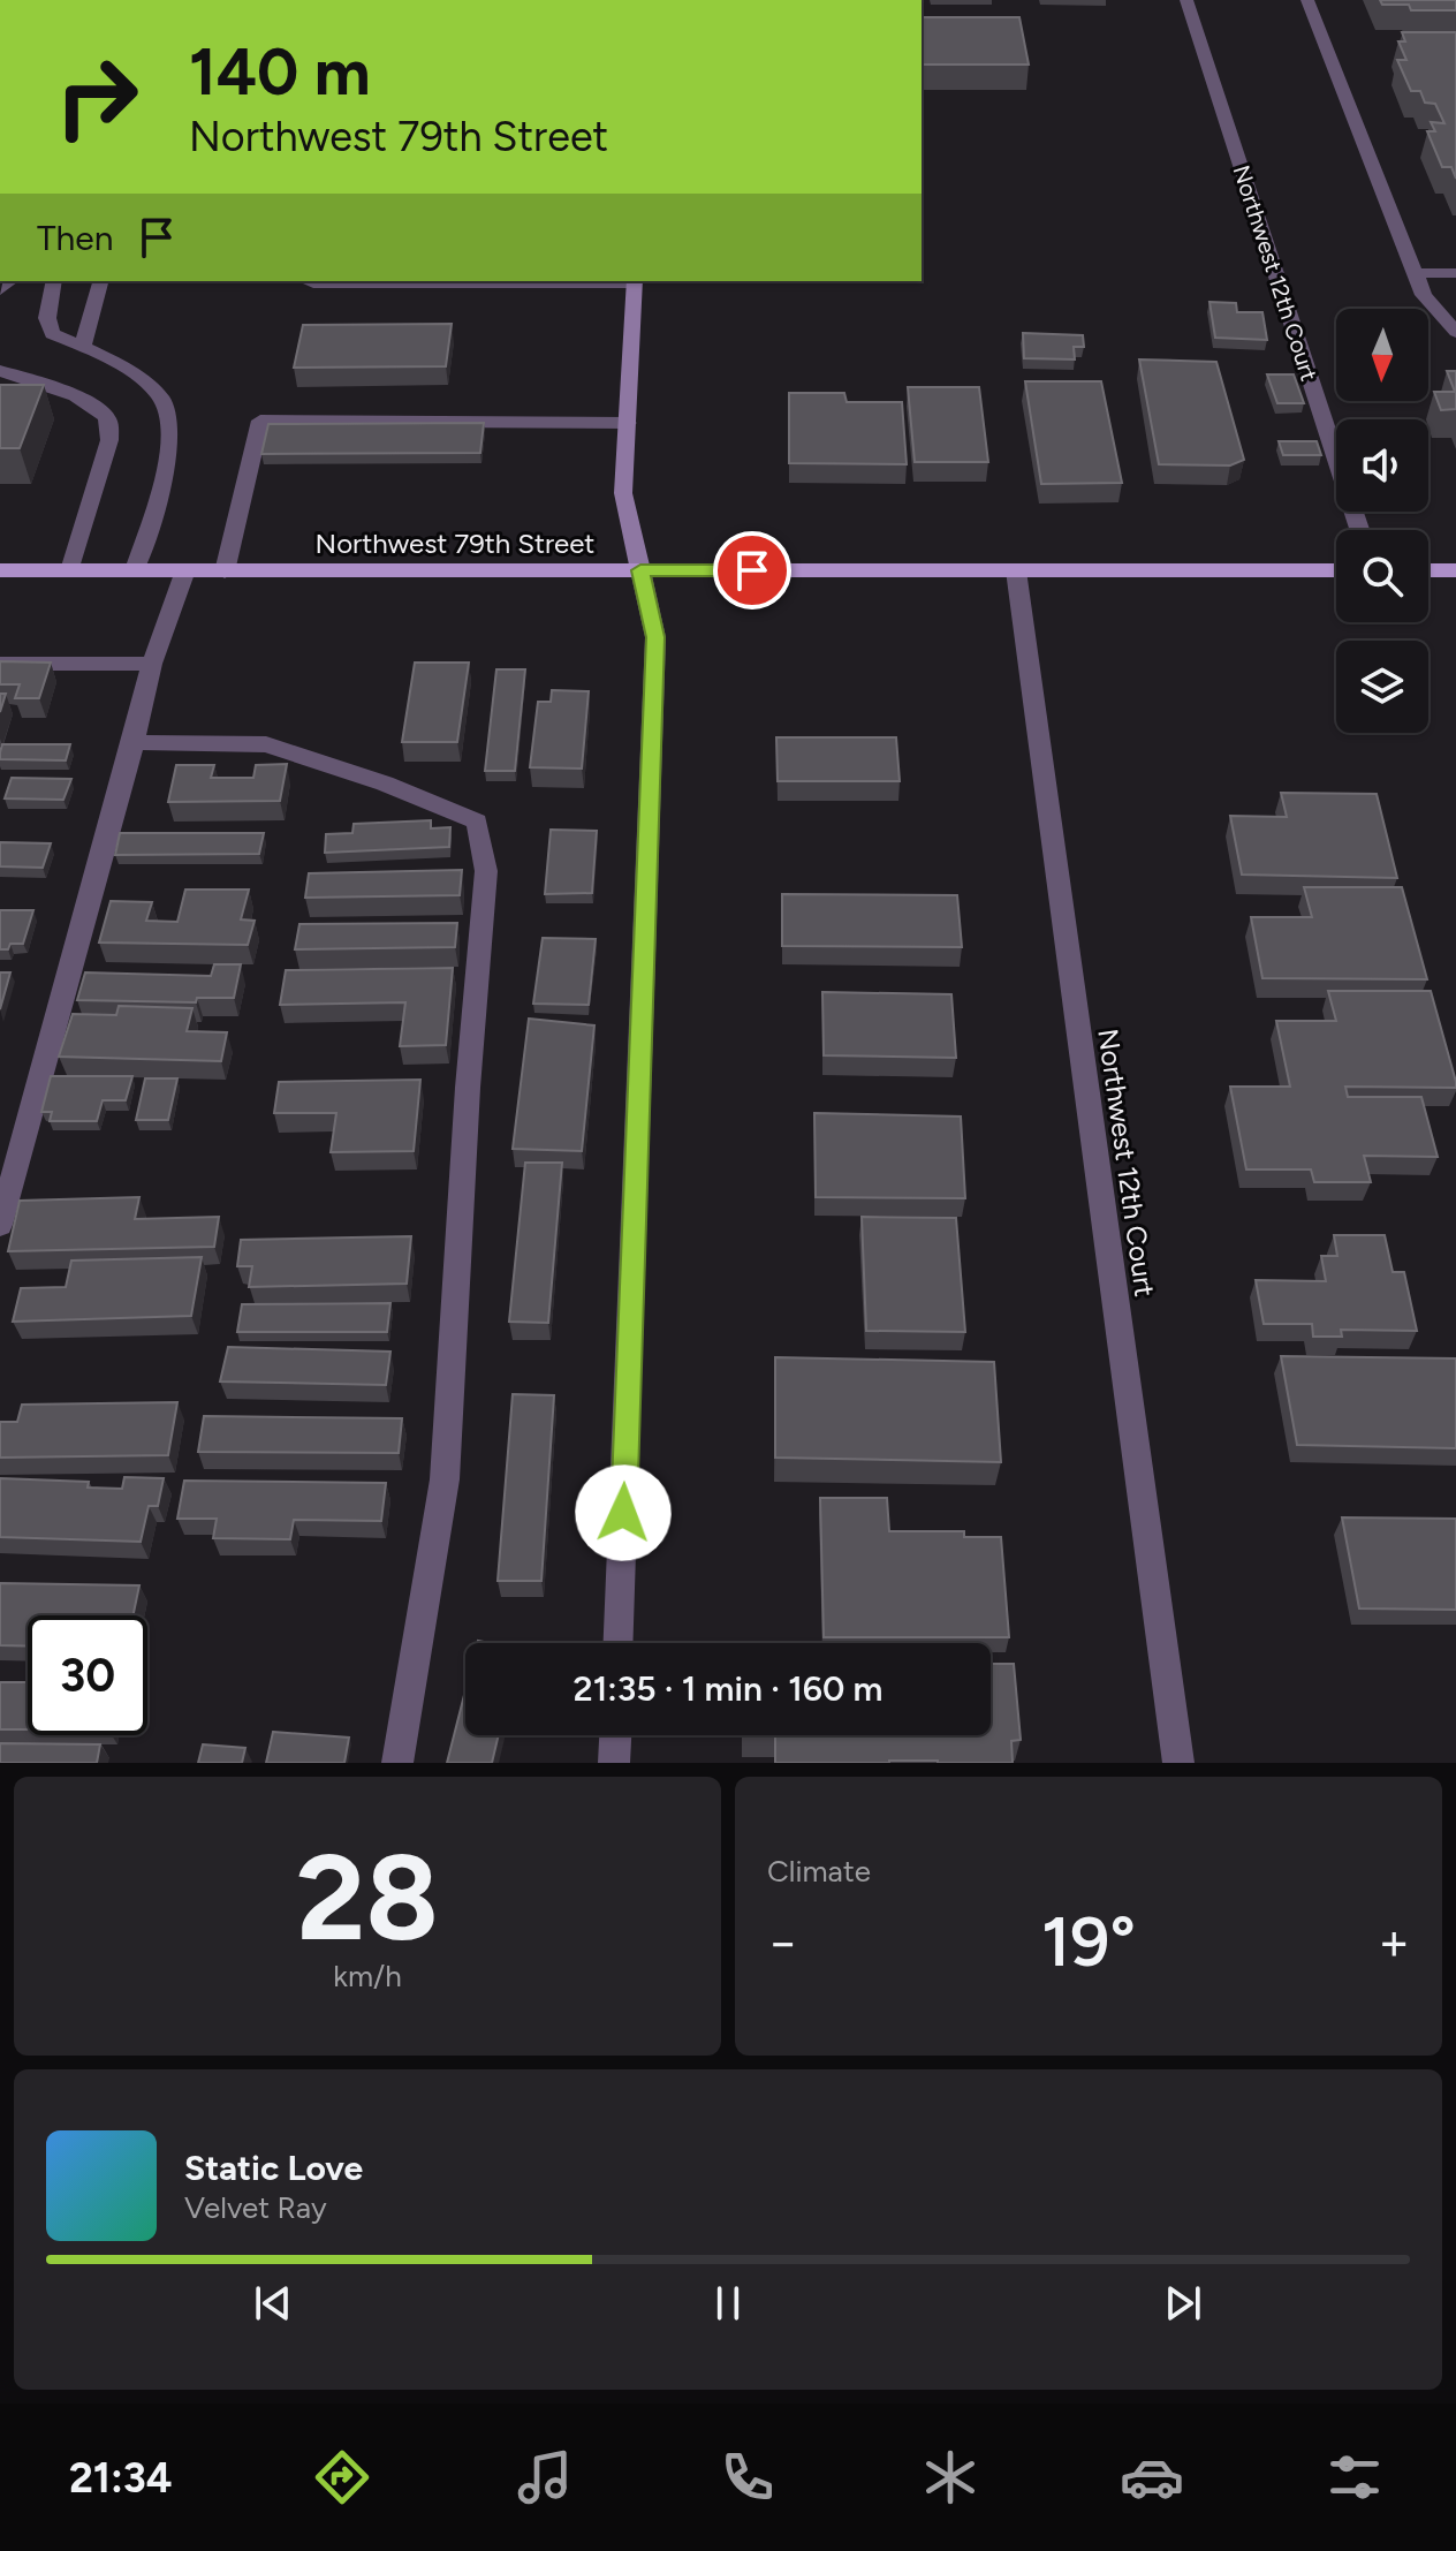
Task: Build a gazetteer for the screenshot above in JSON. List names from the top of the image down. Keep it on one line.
{"streets":{"main road":["Northwest 79th Street"],"street":["Northwest 12th Court"]},"crossings":[["Northwest 12th Court","Northwest 79th Street"]],"north":"bottom","page":{"turn":["140 m","Northwest 79th Street"],"then":"Then","limit":"30","trip":"21:35 · 1 min · 160 m","tile":[["28","km/h"],"Climate"],"heat":["−","19°","+"],"song":["Static Love","Velvet Ray"],"tabs":"21:34"}}
